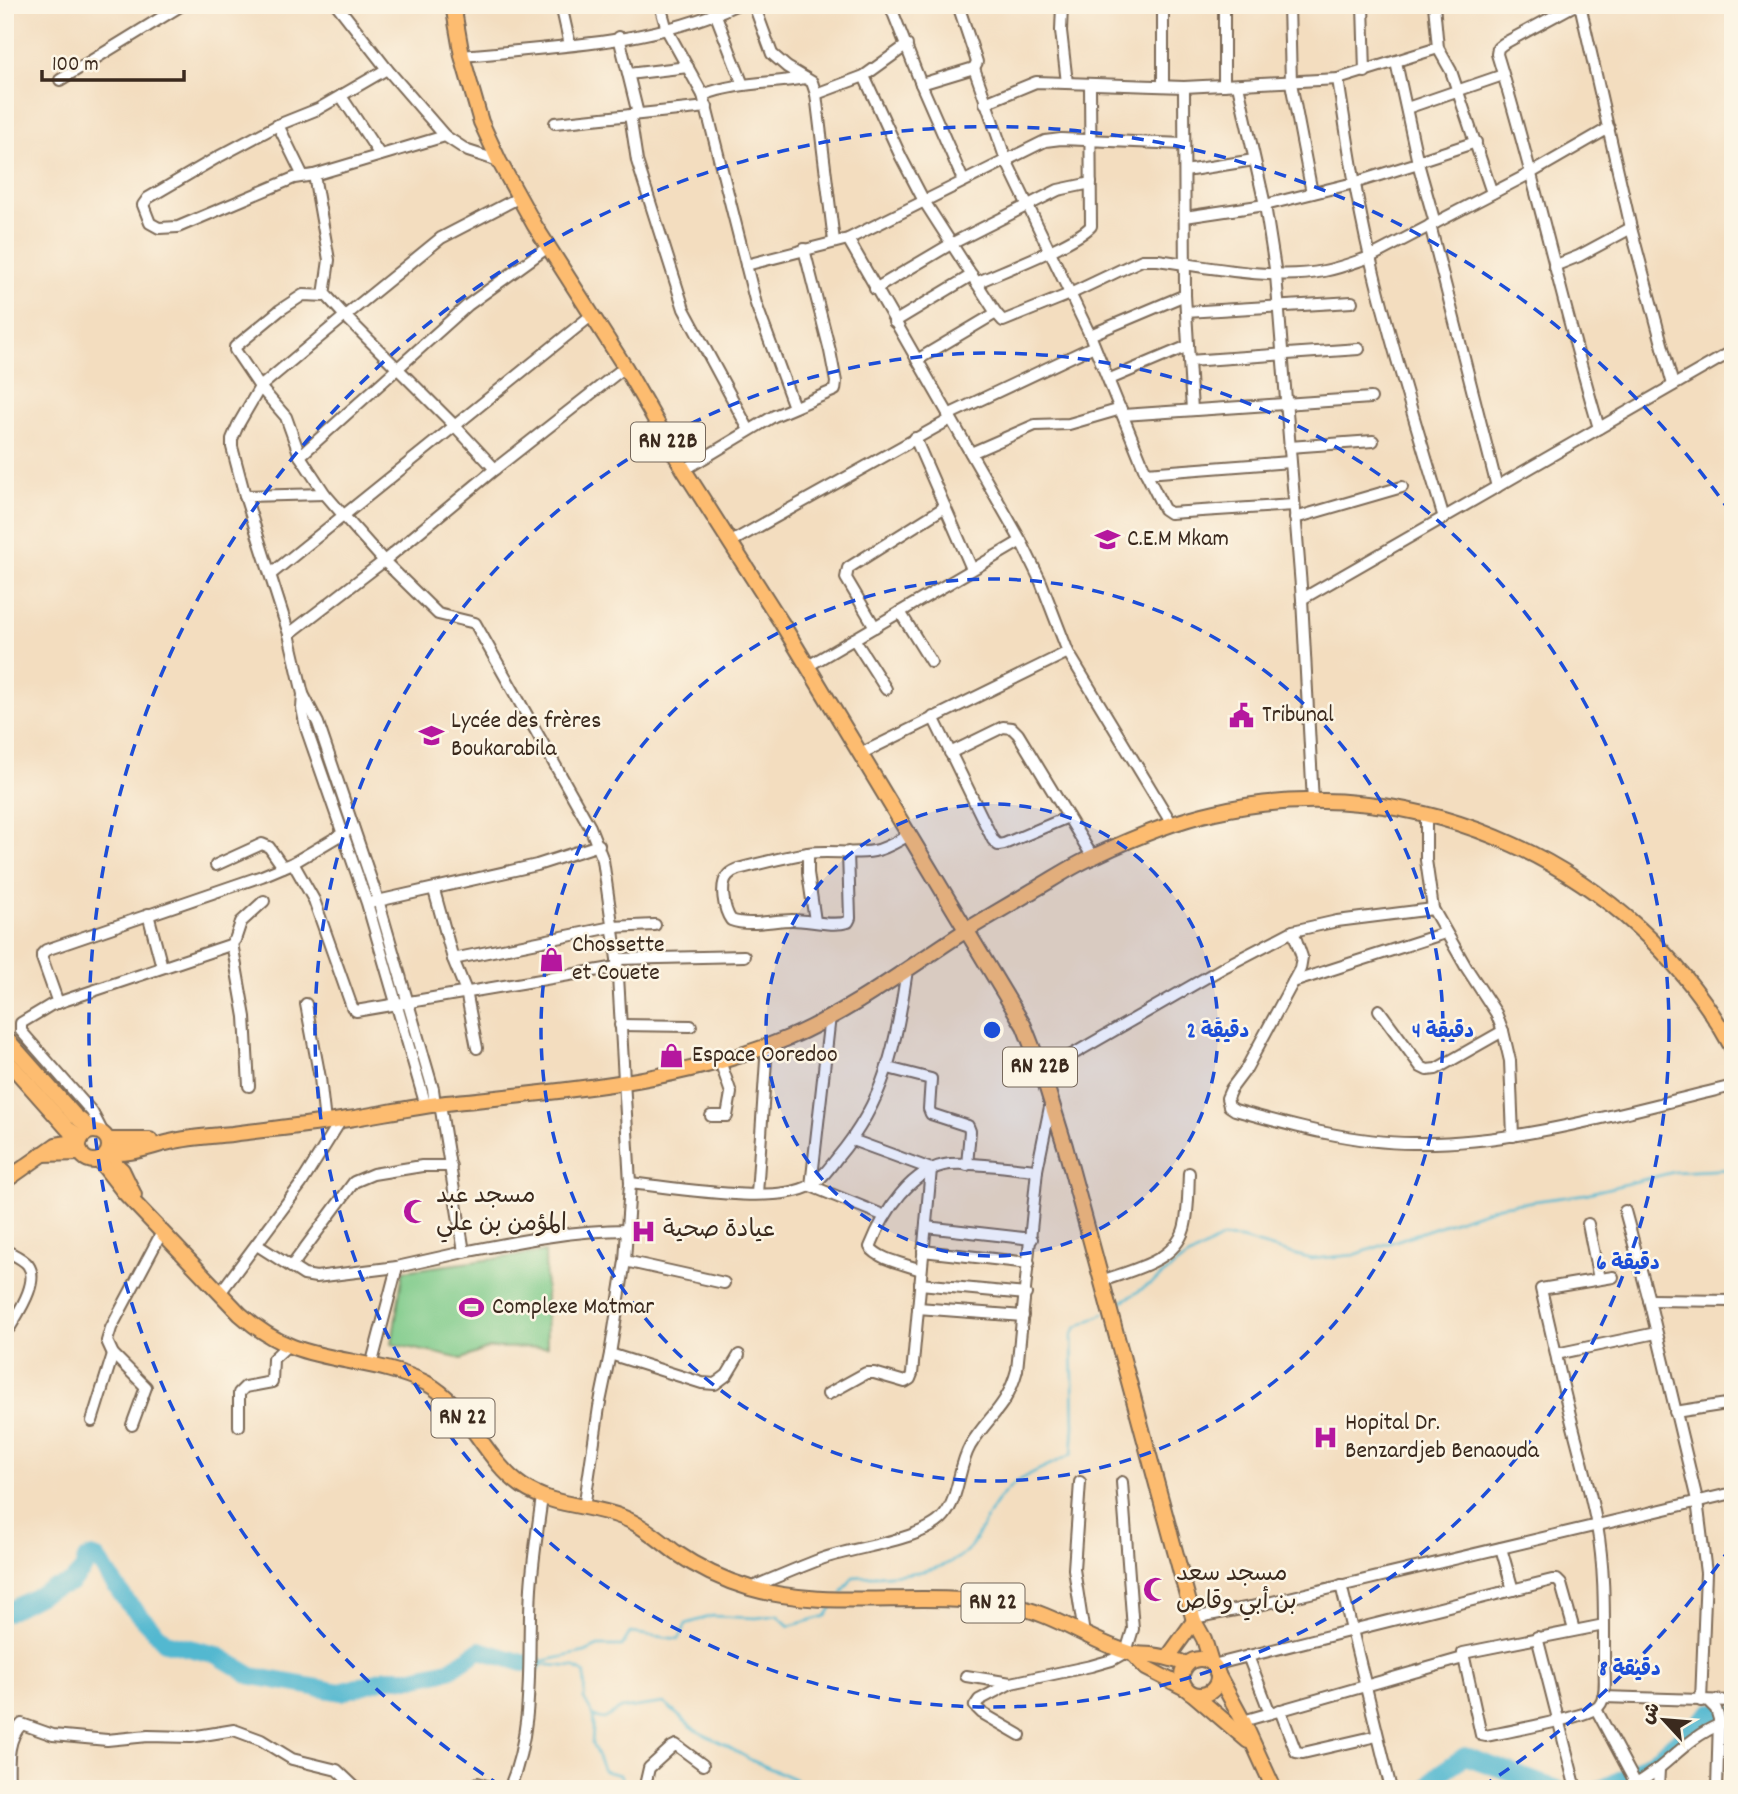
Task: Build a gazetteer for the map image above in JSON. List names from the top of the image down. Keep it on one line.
{"streets":{"main road":["RN 22B","RN 22"]},"crossings":[["RN 22B","RN 22"]],"places":{"school or university":["C.E.M Mkam","Lycée des frères Boukarabila"],"public building":["Tribunal"],"shop":["Chossette et Couete","Espace Ooredoo"],"mosque":["مسجد عبد المؤمن بن علي","مسجد سعد بن أبي وقاص"],"hospital":["عيادة صحية","Hopital Dr. Benzardjeb Benaouda"],"sports":["Complexe Matmar"]},"scale_bar":"100 m","north":"top left","rings":["2 دقيقة","4 دقيقة","6 دقيقة","8 دقيقة"]}
